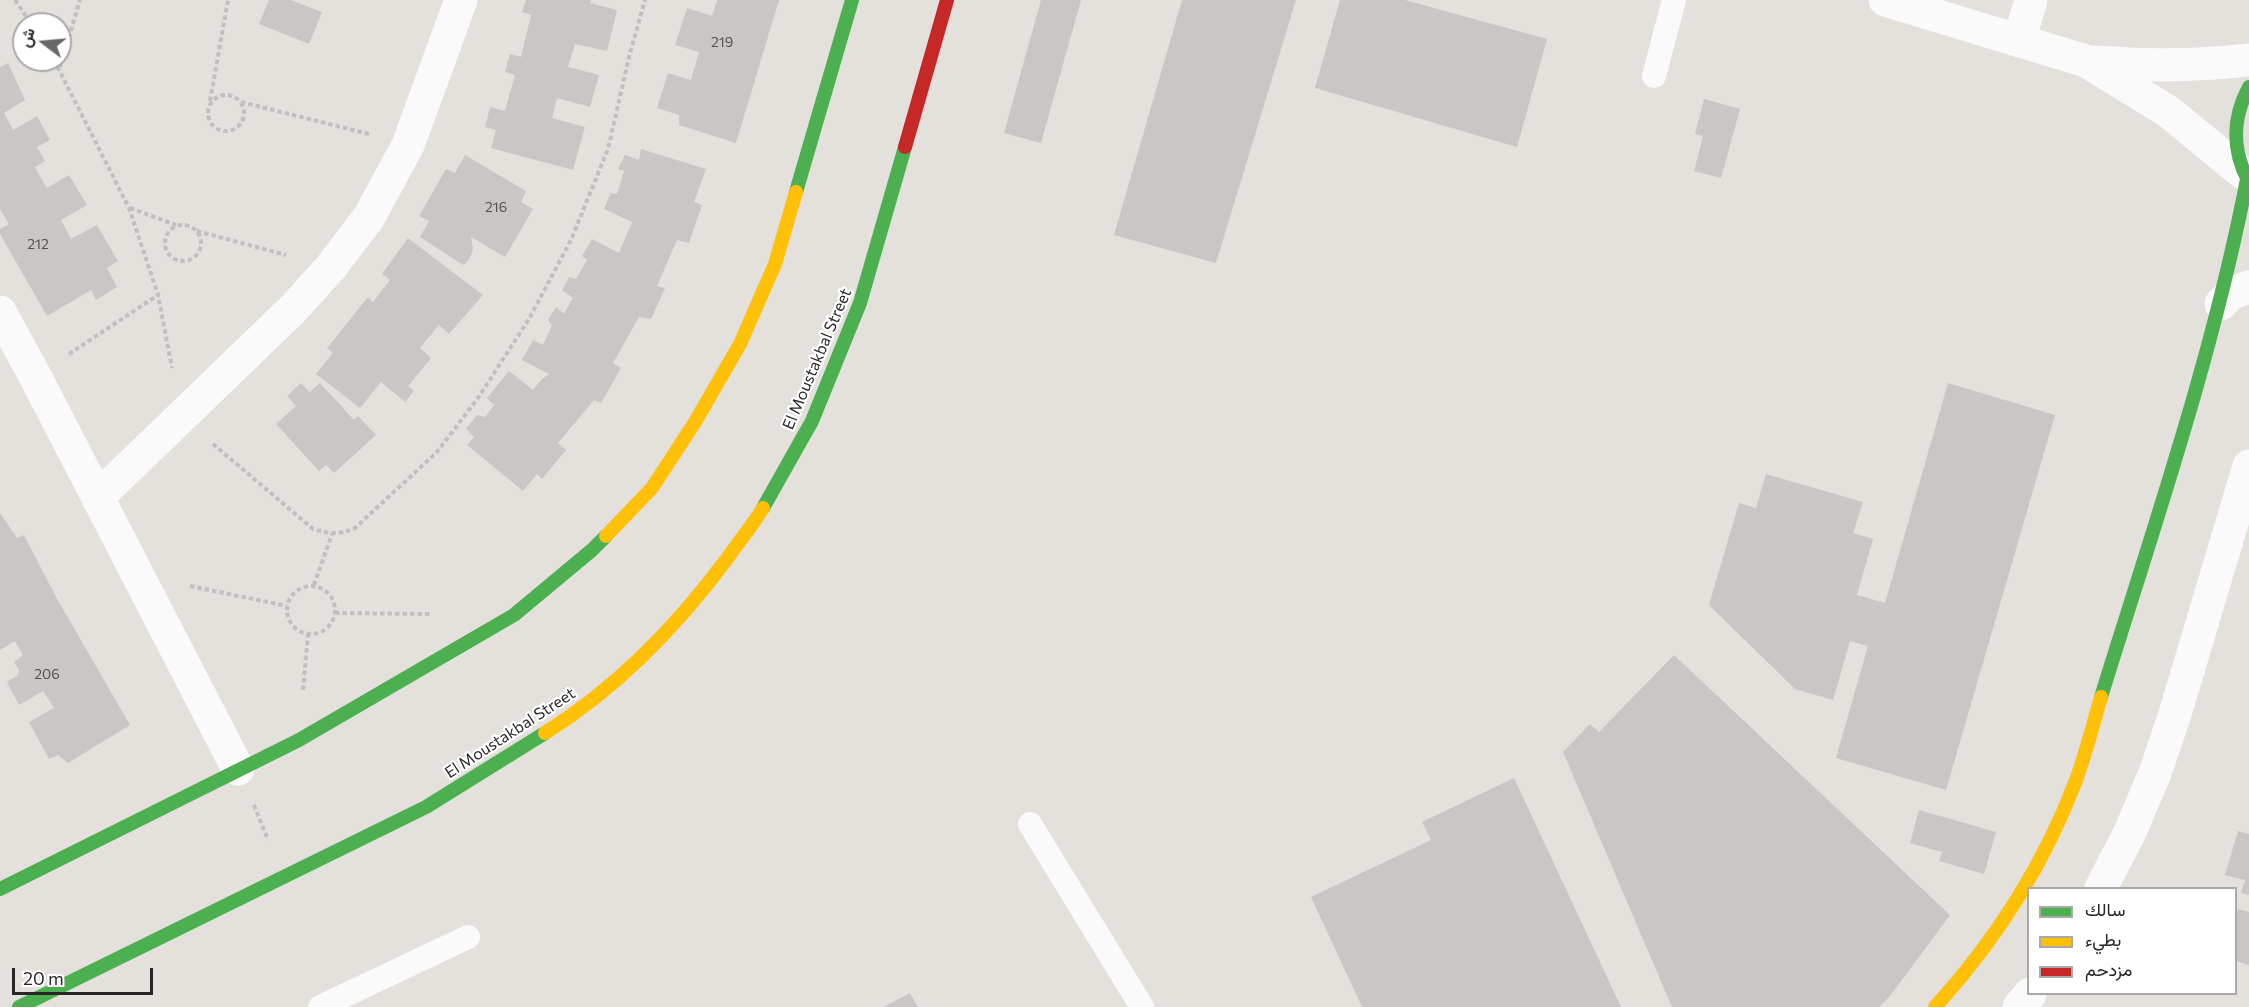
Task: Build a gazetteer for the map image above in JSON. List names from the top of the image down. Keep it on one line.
{"streets":{"street":["El Moustakbal Street"]},"house_numbers":["219","216","212","206"],"legend":["سالك","بطيء","مزدحم"],"scale_bar":"20 m","north":"left"}
